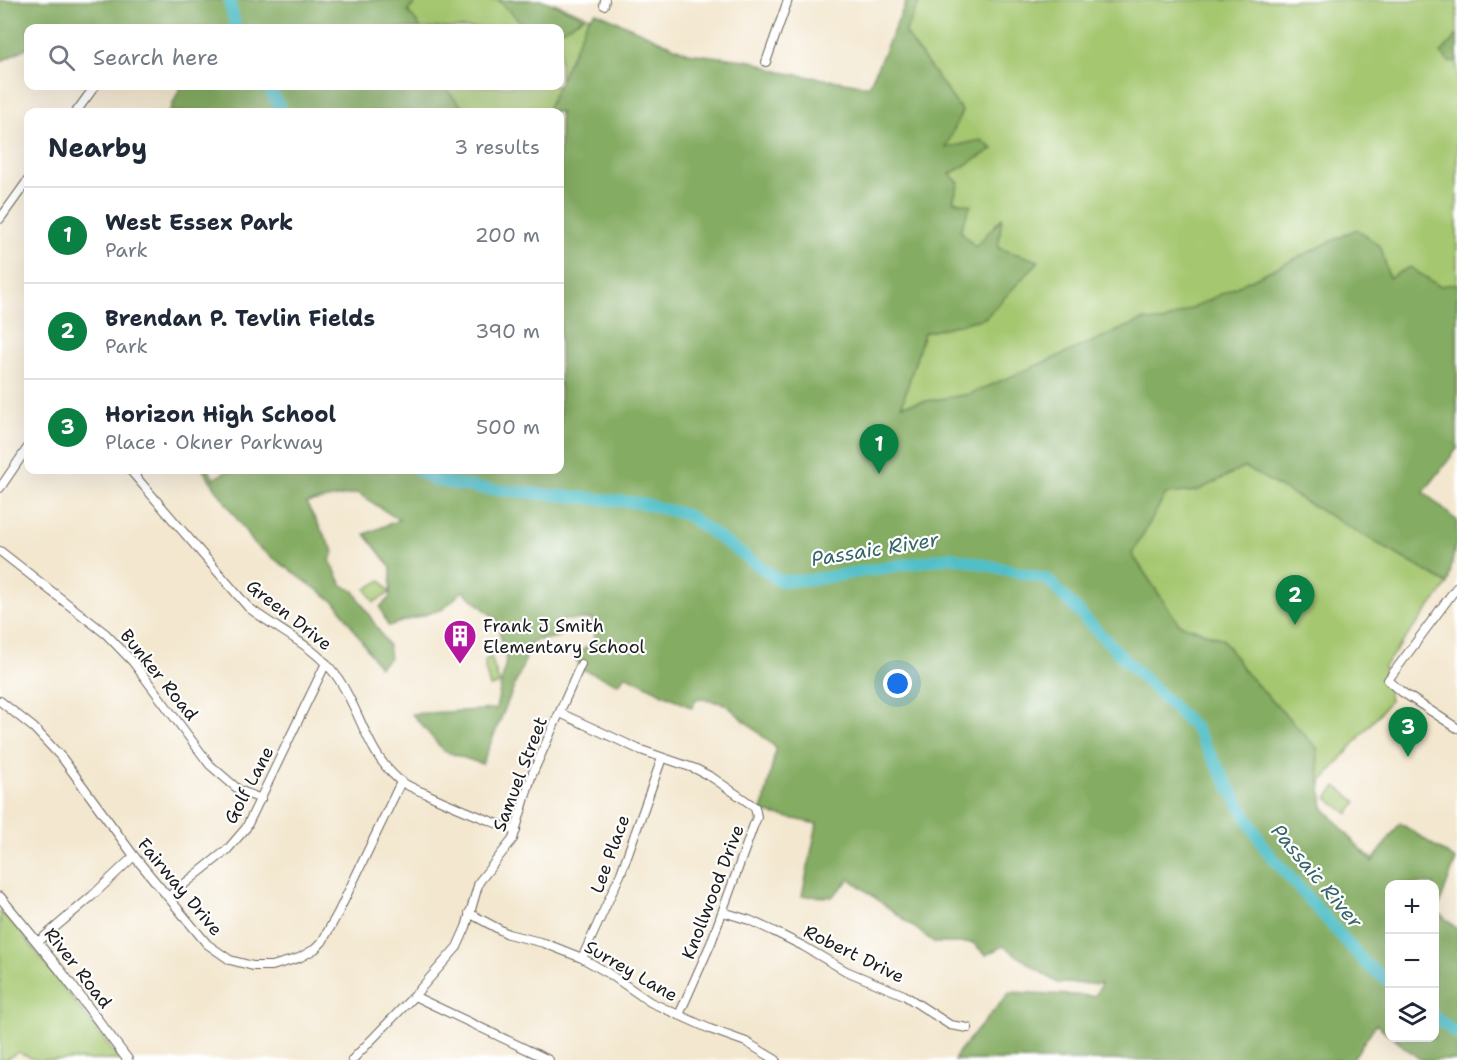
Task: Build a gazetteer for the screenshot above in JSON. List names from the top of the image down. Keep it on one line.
{"streets":{"street":["Green Drive","Bunker Road","Samuel Street","Golf Lane","Lee Place","Fairway Drive","Knollwood Drive","Robert Drive","River Road","Surrey Lane"]},"crossings":[["Green Drive","Samuel Street"],["Green Drive","Golf Lane"],["Green Drive","Fairway Drive"],["Bunker Road","Golf Lane"],["Samuel Street","Surrey Lane"],["Golf Lane","Fairway Drive"],["Lee Place","Knollwood Drive"],["Lee Place","Surrey Lane"],["Knollwood Drive","Robert Drive"],["Knollwood Drive","Surrey Lane"]],"water":["Passaic River"],"places":{"building":["Frank J Smith Elementary School"]},"page":{"search":"Search here","heading":["Nearby","3 results"],"list":[{"mark":"1","name":"West Essex Park","note":"Park","value":"200 m"},{"mark":"2","name":"Brendan P. Tevlin Fields","note":"Park","value":"390 m"},{"mark":"3","name":"Horizon High School","note":"Place · Okner Parkway","value":"500 m"}],"pins":["1","2","3"],"map_buttons":["+","−"]}}
